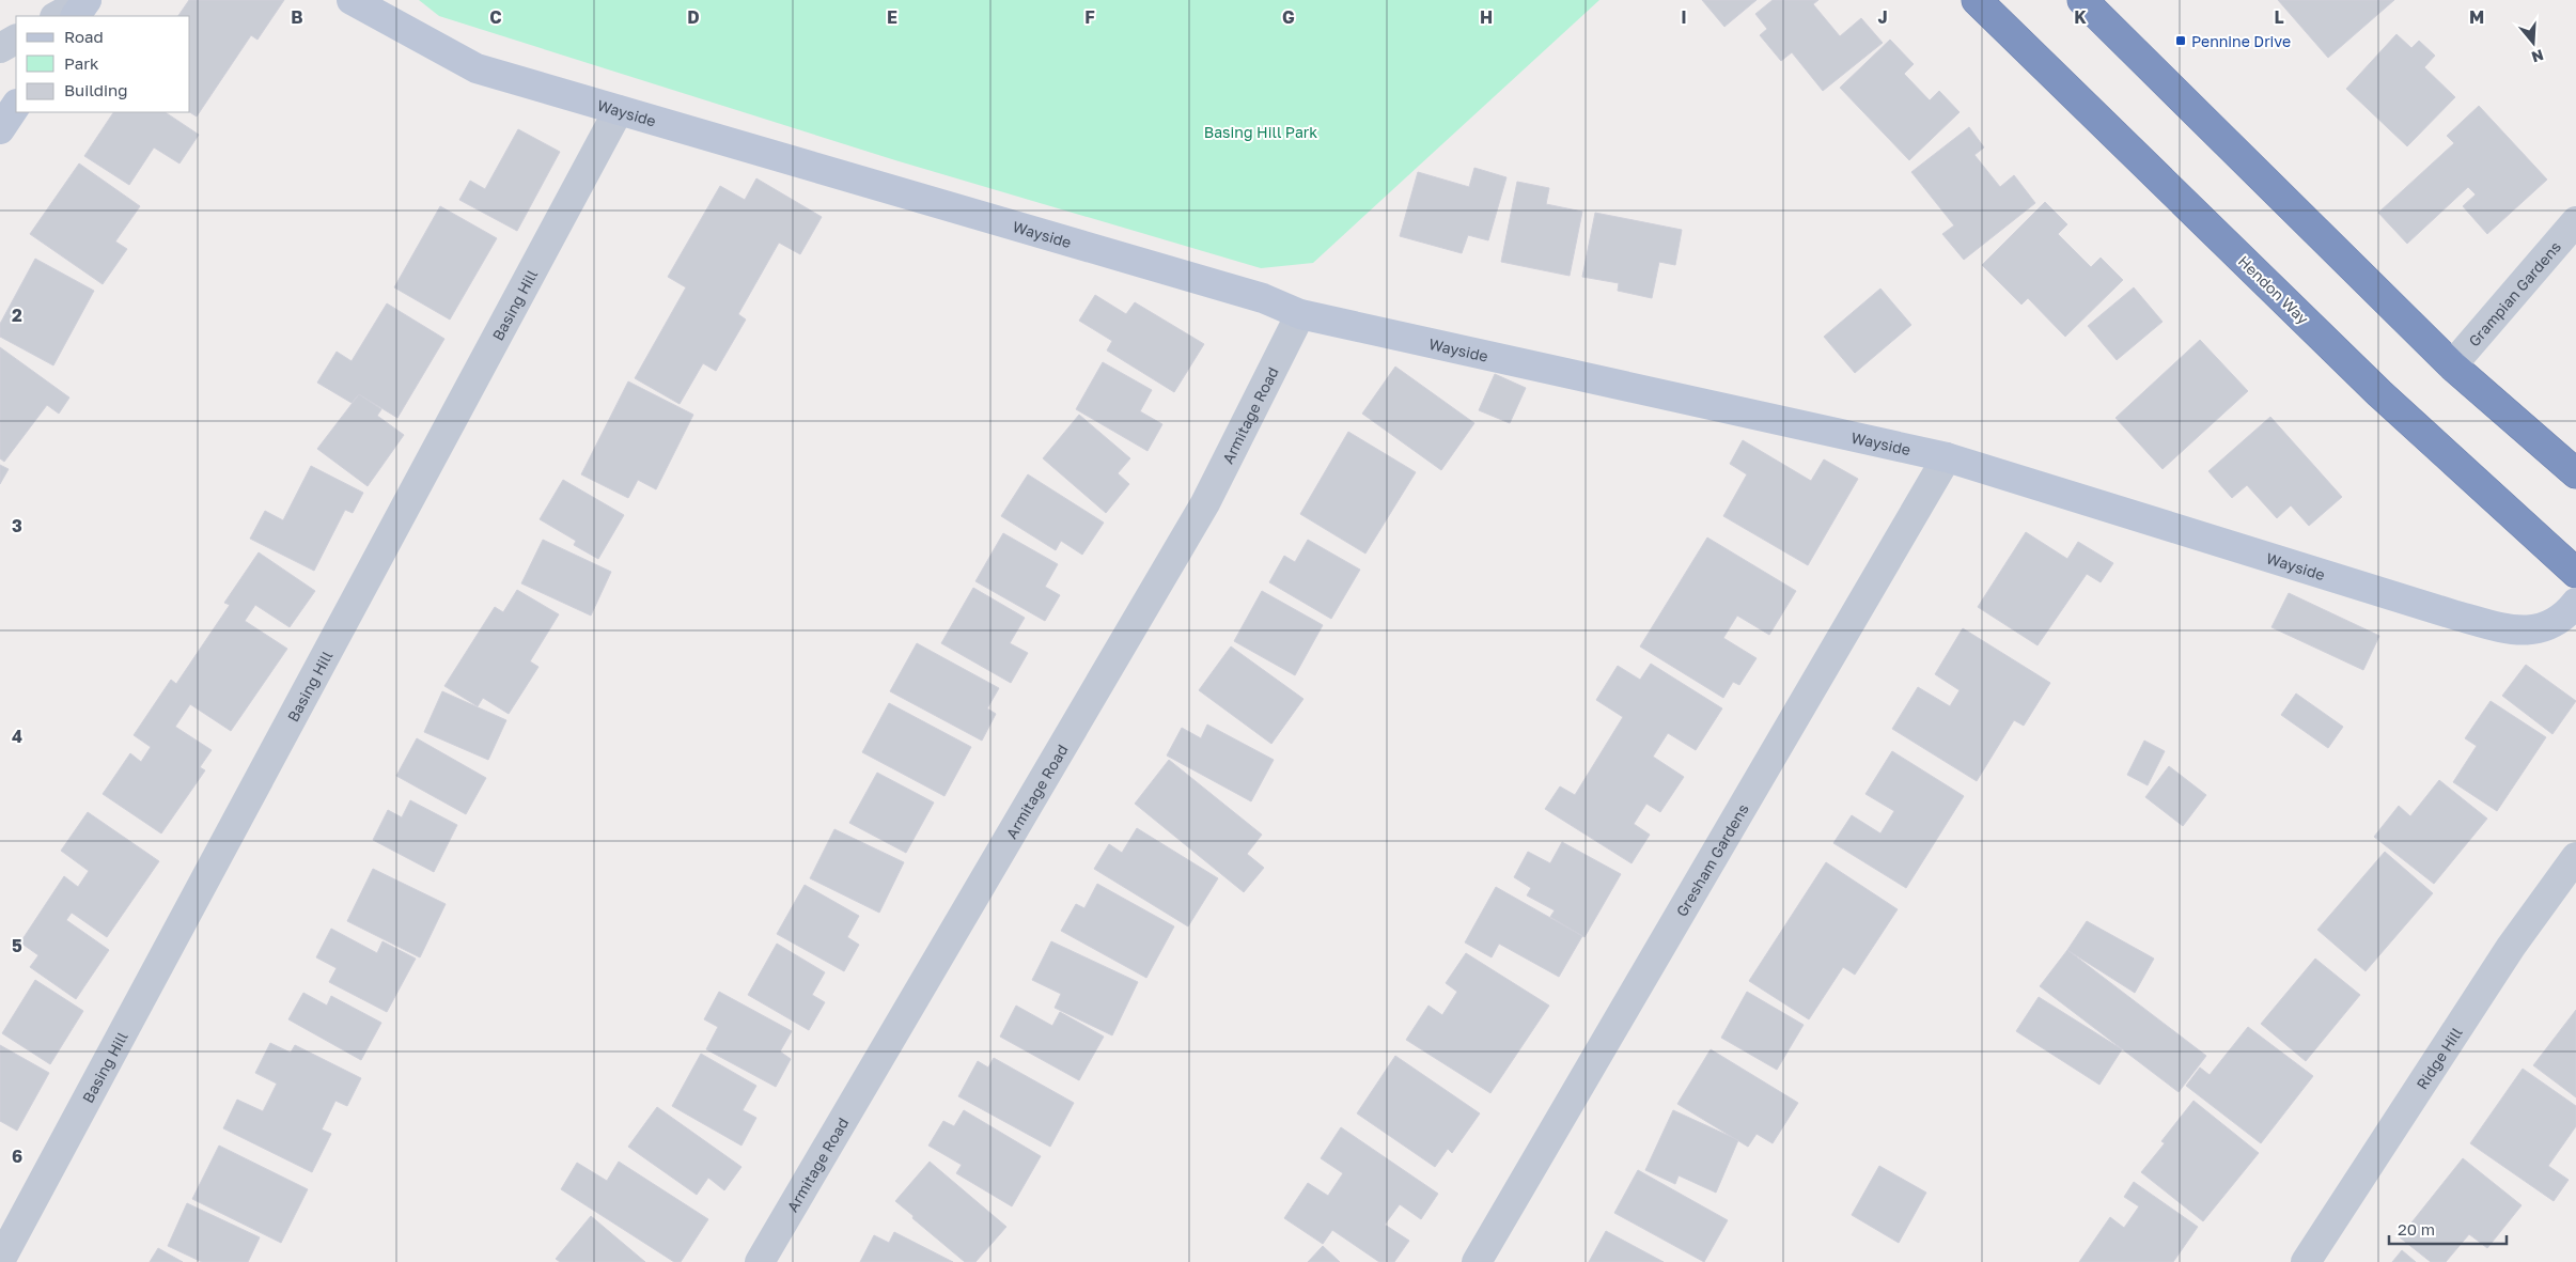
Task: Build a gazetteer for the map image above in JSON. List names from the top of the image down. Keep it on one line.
{"streets":{"highway":["Hendon Way"],"street":["Wayside","Grampian Gardens","Basing Hill","Armitage Road","Gresham Gardens","Ridge Hill"]},"crossings":[["Wayside","Basing Hill"],["Wayside","Armitage Road"],["Wayside","Gresham Gardens"]],"parks":["Basing Hill Park"],"places":{"transit":["Pennine Drive"]},"legend":["Road","Park","Building"],"scale_bar":"20 m","north":"bottom","grid":{"columns":["B","C","D","E","F","G","H","I","J","K","L","M"],"rows":["2","3","4","5","6"]}}
